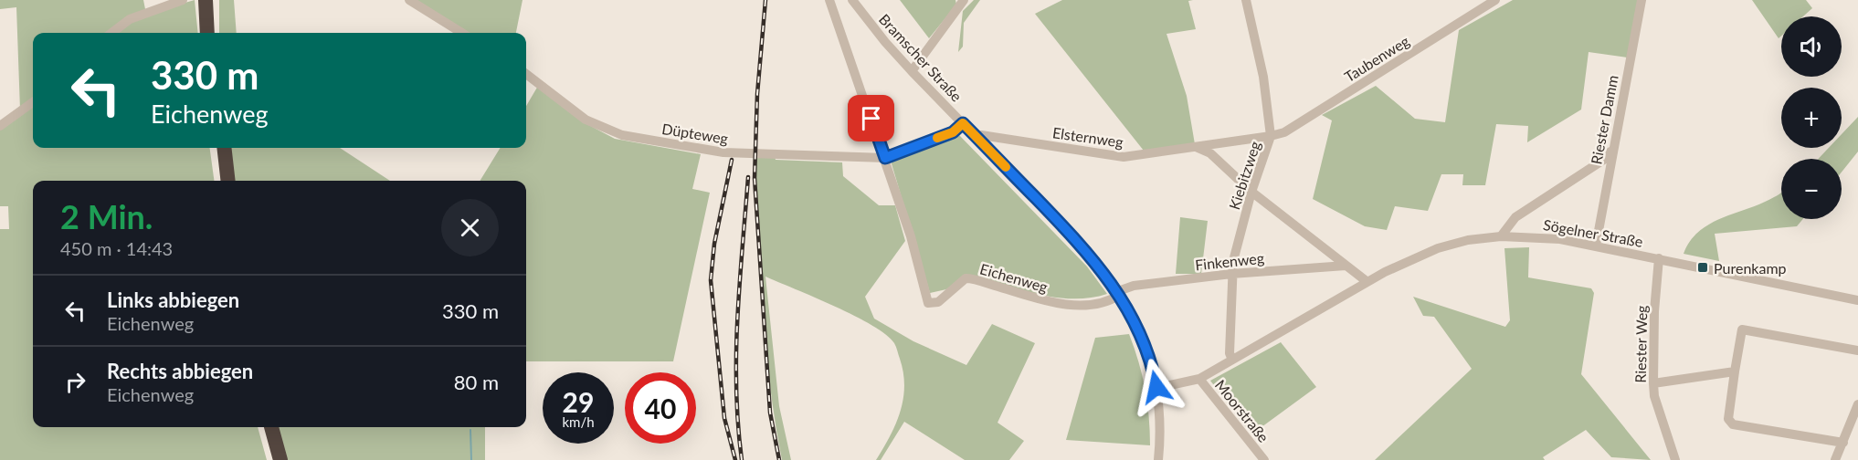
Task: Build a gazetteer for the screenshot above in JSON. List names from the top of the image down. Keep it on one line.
{"streets":{"street":["Bramscher Straße","Taubenweg","Riester Damm","Düpteweg","Elsternweg","Kiebitzweg","Sögelner Straße","Finkenweg","Eichenweg","Riester Weg","Moorstraße"]},"crossings":[["Bramscher Straße","Elsternweg"],["Bramscher Straße","Sögelner Straße"],["Bramscher Straße","Finkenweg"],["Bramscher Straße","Eichenweg"],["Taubenweg","Elsternweg"],["Taubenweg","Kiebitzweg"],["Riester Damm","Sögelner Straße"],["Düpteweg","Eichenweg"],["Elsternweg","Kiebitzweg"],["Kiebitzweg","Sögelner Straße"],["Kiebitzweg","Finkenweg"],["Sögelner Straße","Riester Weg"],["Sögelner Straße","Moorstraße"],["Finkenweg","Eichenweg"]],"places":{"transit":["Purenkamp"]},"page":{"map_buttons":["+","−"],"turn":["330 m","Eichenweg"],"heading":["2 Min.","450 m · 14:43"],"list":[{"name":"Links abbiegen","note":"Eichenweg","value":"330 m"},{"name":"Rechts abbiegen","note":"Eichenweg","value":"80 m"}],"speed":"29 km/h","limit":"40"}}
